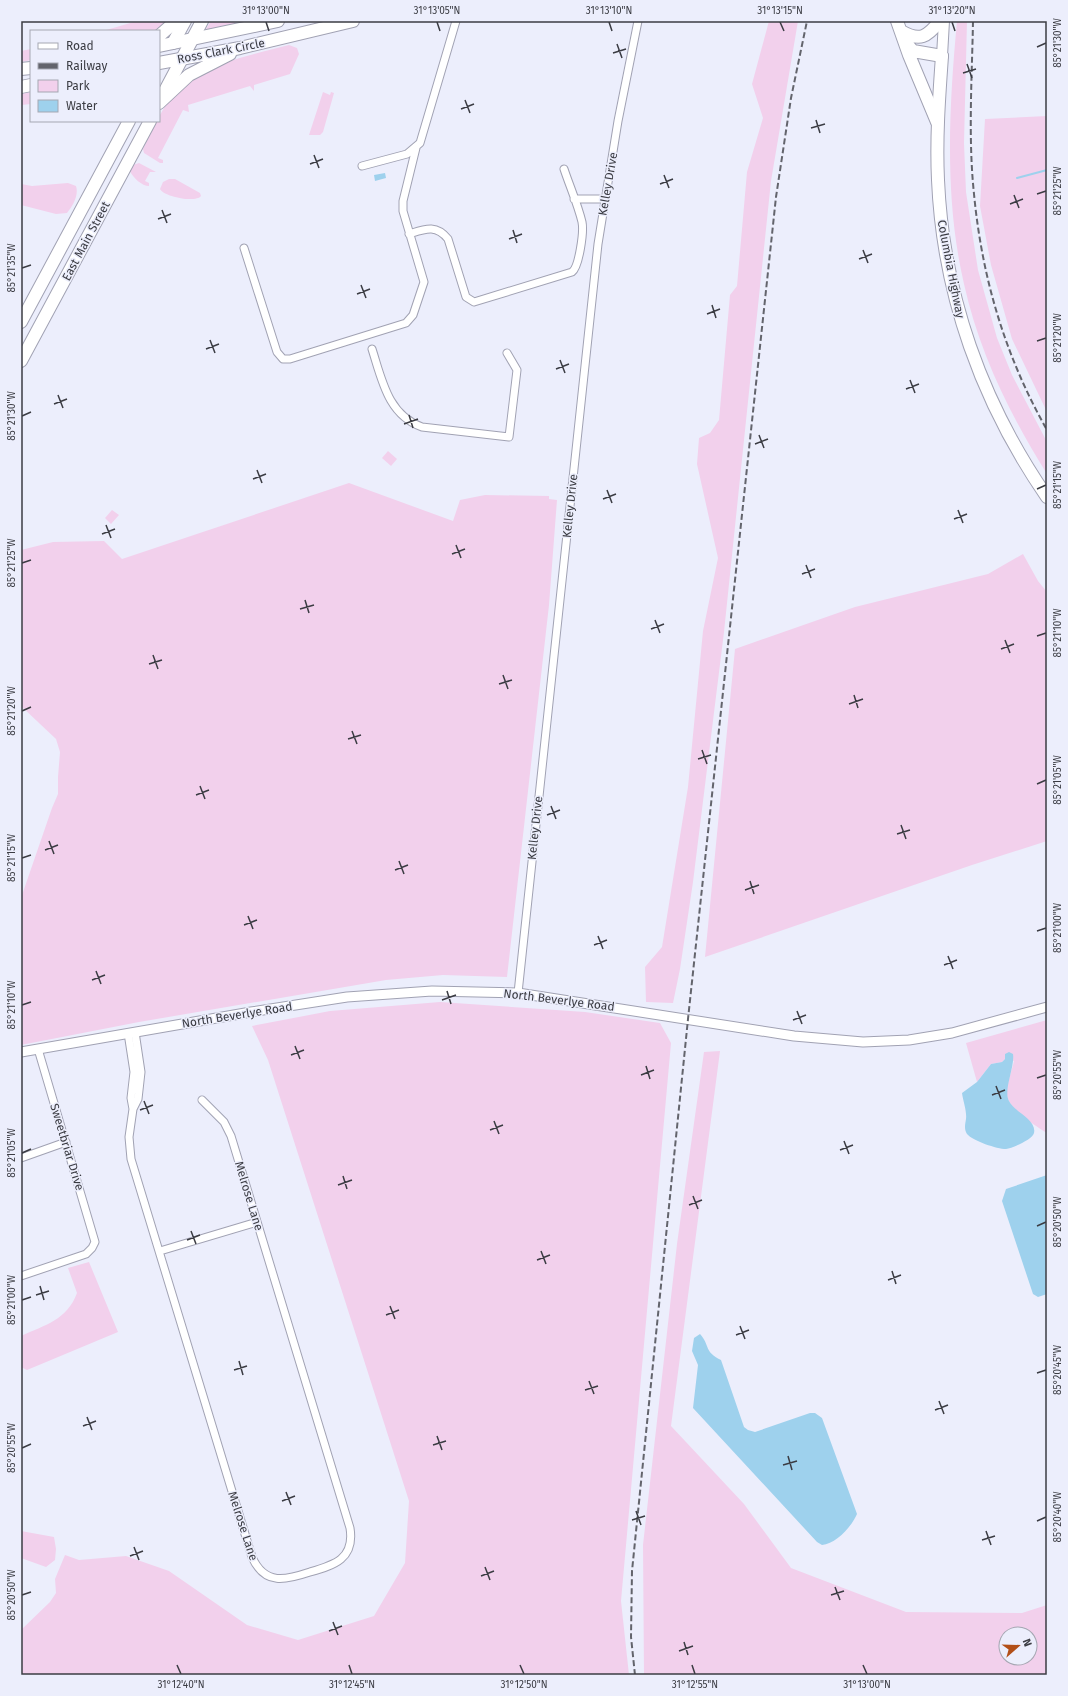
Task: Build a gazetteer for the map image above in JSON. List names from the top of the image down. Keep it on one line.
{"streets":{"main road":["Ross Clark Circle","East Main Street","Columbia Highway"],"street":["Kelley Drive","North Beverlye Road","Sweetbriar Drive","Melrose Lane"]},"crossings":[["Kelley Drive","North Beverlye Road"],["North Beverlye Road","Sweetbriar Drive"],["North Beverlye Road","Melrose Lane"]],"legend":["Road","Railway","Park","Water"],"north":"right","coordinates":["31°13'00\"N","31°13'05\"N","31°13'10\"N","31°13'15\"N","31°13'20\"N","85°21'30\"W","85°21'25\"W","85°21'35\"W","85°21'20\"W","85°21'15\"W","85°21'10\"W","85°21'05\"W","85°21'00\"W","85°20'55\"W","85°20'50\"W","85°20'45\"W","85°20'40\"W","31°12'40\"N","31°12'45\"N","31°12'50\"N","31°12'55\"N"]}
